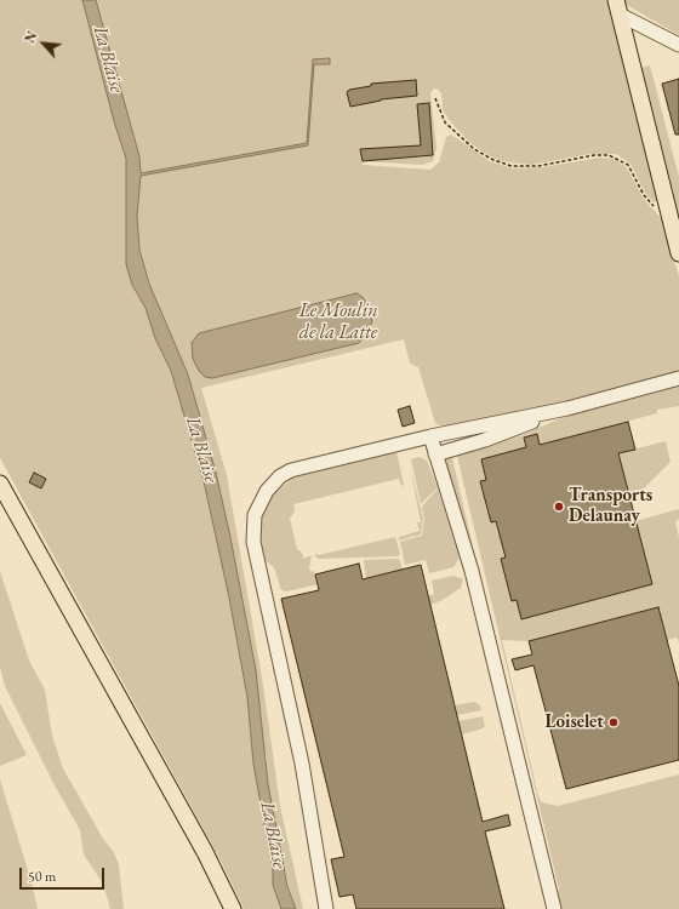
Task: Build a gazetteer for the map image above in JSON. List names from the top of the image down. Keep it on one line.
{"water":["La Blaise","Le Moulin de la Latte"],"places":["Transports Delaunay","Loiselet"],"scale_bar":"50 m","north":"top left"}
